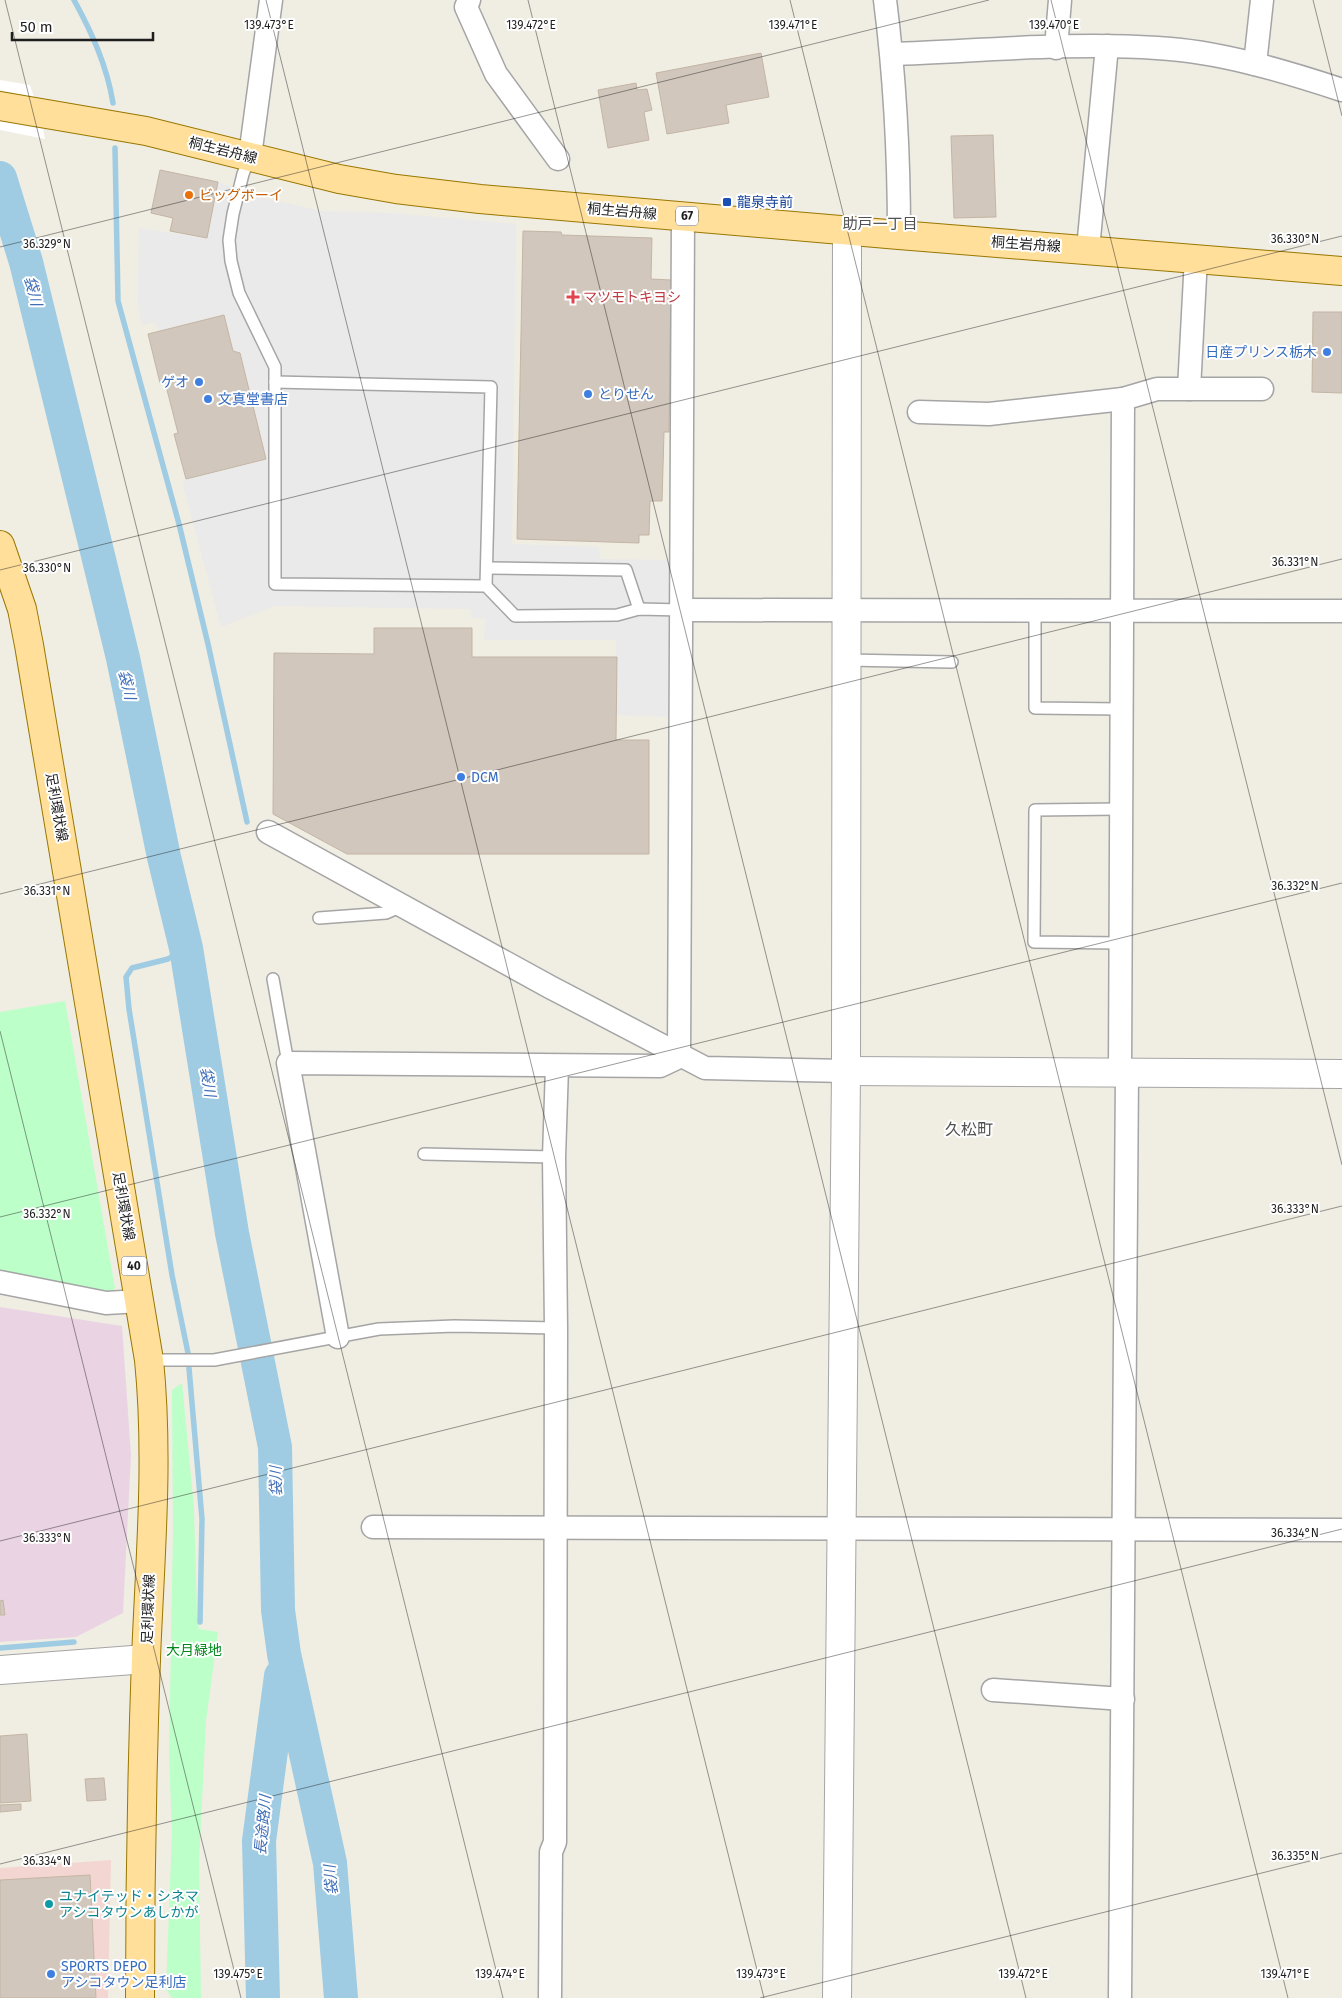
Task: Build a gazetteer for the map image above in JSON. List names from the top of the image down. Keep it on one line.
{"streets":{"main road":["桐生岩舟線","67","足利環状線","40"]},"districts":["助戸一丁目","久松町"],"water":["袋川","長途路川"],"parks":["大月緑地"],"places":{"other":["ビッグボーイ","日産プリンス栃木","ゲオ","とりせん","文真堂書店","DCM","ユナイテッド・シネマ アシコタウンあしかが","SPORTS DEPO アシコタウン足利店"],"transit":["龍泉寺前"],"health":["マツモトキヨシ"]},"scale_bar":"50 m","coordinates":["139.473°E","139.472°E","139.471°E","139.470°E","36.330°N","36.329°N","36.331°N","36.332°N","36.333°N","36.334°N","36.335°N","139.475°E","139.474°E"]}
